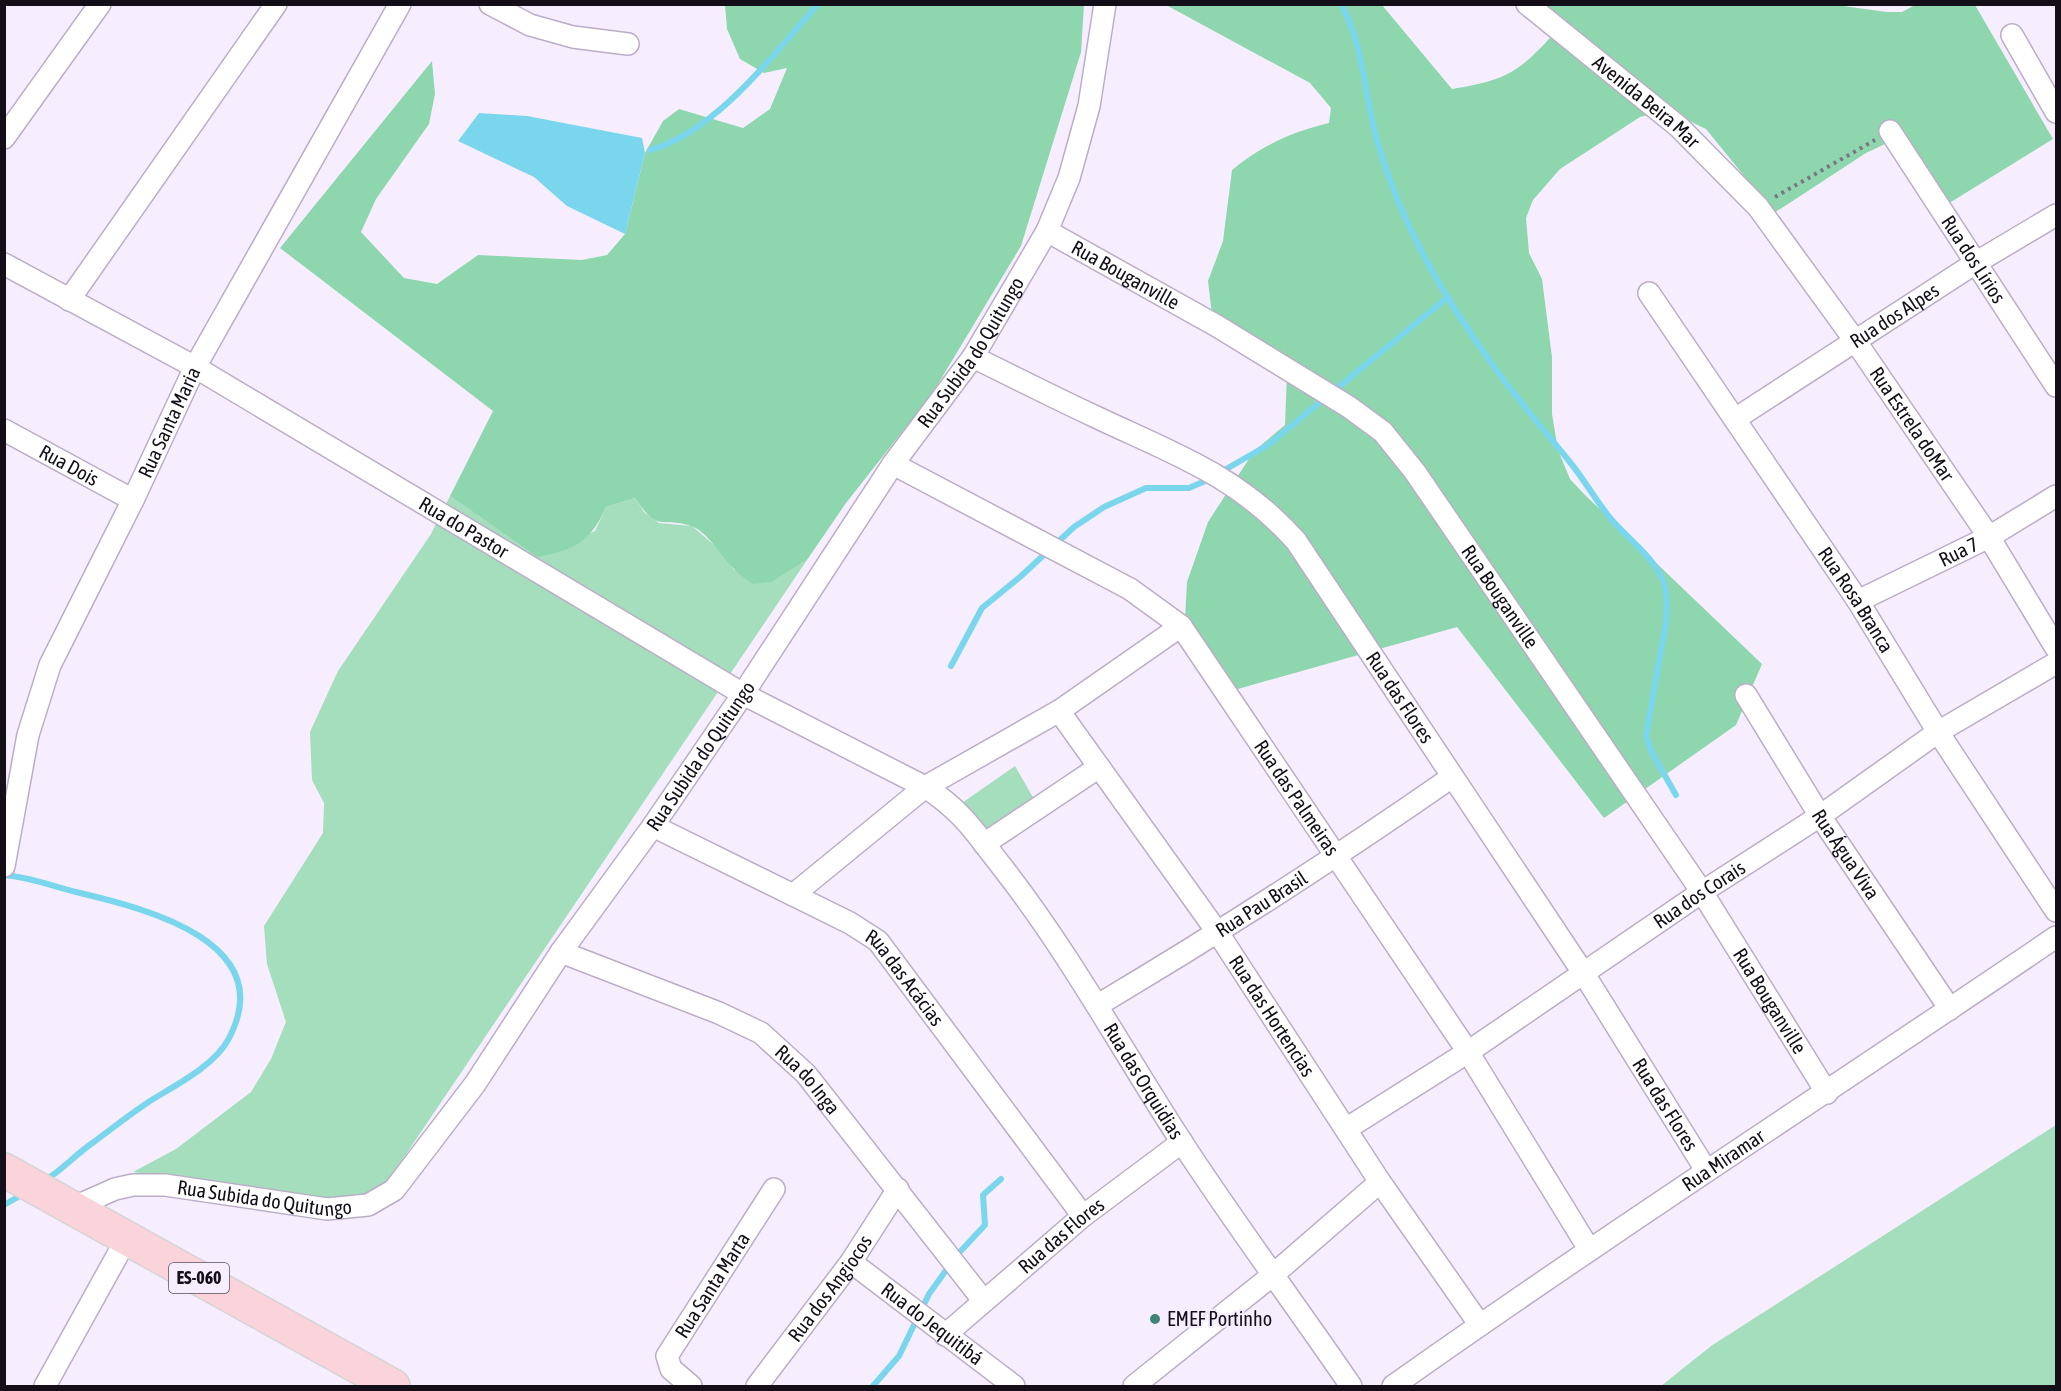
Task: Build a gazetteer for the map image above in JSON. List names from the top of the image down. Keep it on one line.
{"streets":{"main road":["ES-060"],"street":["Avenida Beira Mar","Rua dos Lírios","Rua Bouganville","Rua dos Alpes","Rua Subida do Quitungo","Rua Santa Maria","Rua Estrela doMar","Rua Dois","Rua do Pastor","Rua 7","Rua Rosa Branca","Rua das Flores","Rua das Palmeiras","Rua Água Viva","Rua dos Corais","Rua Pau Brasil","Rua das Acácias","Rua das Hortencias","Rua do Inga","Rua das Orquidias","Rua Miramar","Rua Santa Marta","Rua dos Angiocos","Rua do Jequitibá"]},"crossings":[["Avenida Beira Mar","Rua Estrela doMar"],["Rua dos Lírios","Rua dos Alpes"],["Rua Bouganville","Rua Subida do Quitungo"],["Rua Bouganville","Rua dos Corais"],["Rua Bouganville","Rua Miramar"],["Rua dos Alpes","Rua Estrela doMar"],["Rua dos Alpes","Rua Rosa Branca"],["Rua Subida do Quitungo","Rua do Pastor"],["Rua Subida do Quitungo","Rua das Flores"],["Rua Subida do Quitungo","Rua das Palmeiras"],["Rua Subida do Quitungo","Rua das Acácias"],["Rua Subida do Quitungo","Rua do Inga"],["Rua Subida do Quitungo","ES-060"],["Rua Santa Maria","Rua Dois"],["Rua Santa Maria","Rua do Pastor"],["Rua Estrela doMar","Rua 7"],["Rua do Pastor","Rua das Orquidias"],["Rua 7","Rua Rosa Branca"],["Rua Rosa Branca","Rua dos Corais"],["Rua das Flores","Rua dos Corais"],["Rua das Flores","Rua Pau Brasil"],["Rua das Flores","Rua das Acácias"],["Rua das Flores","Rua do Inga"],["Rua das Flores","Rua das Orquidias"],["Rua das Flores","Rua Miramar"],["Rua das Flores","Rua do Jequitibá"],["Rua das Palmeiras","Rua dos Corais"],["Rua das Palmeiras","Rua Pau Brasil"],["Rua das Palmeiras","Rua Miramar"],["Rua Água Viva","Rua dos Corais"],["Rua Água Viva","Rua Miramar"],["Rua dos Corais","Rua das Hortencias"],["Rua Pau Brasil","Rua das Hortencias"],["Rua Pau Brasil","Rua das Orquidias"],["Rua das Hortencias","Rua Miramar"],["Rua do Inga","Rua dos Angiocos"],["Rua dos Angiocos","Rua do Jequitibá"]],"places":["EMEF Portinho"]}
